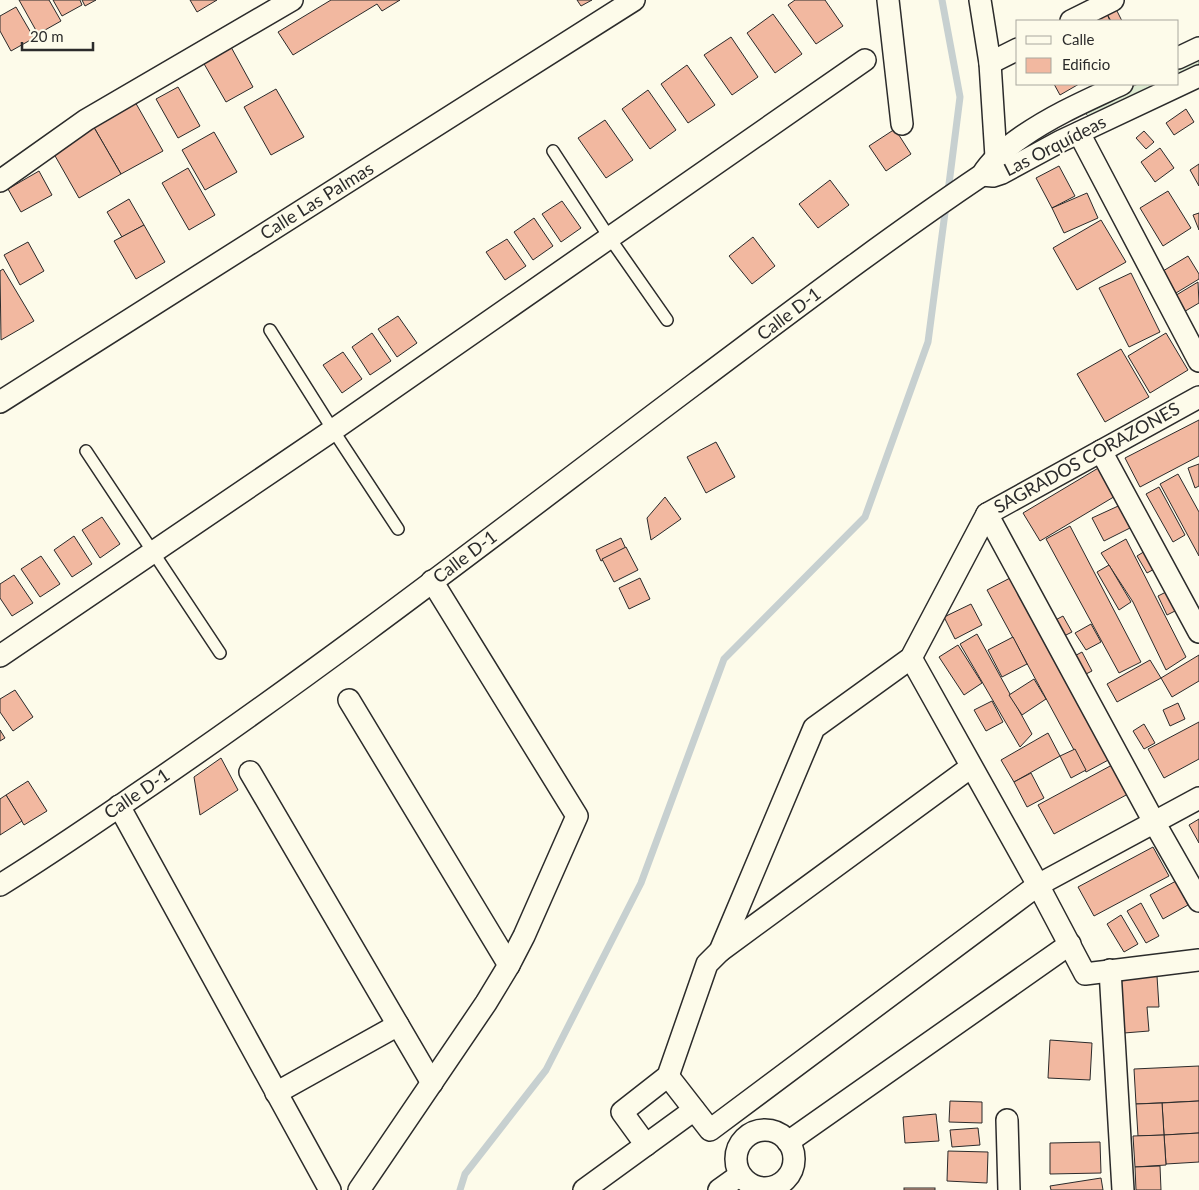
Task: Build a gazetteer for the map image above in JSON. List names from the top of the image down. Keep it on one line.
{"streets":{"street":["Las Orquídeas","Calle Las Palmas","Calle D-1","SAGRADOS CORAZONES"]},"crossings":[["Las Orquídeas","Calle D-1"]],"legend":["Calle","Edificio"],"scale_bar":"20 m"}
